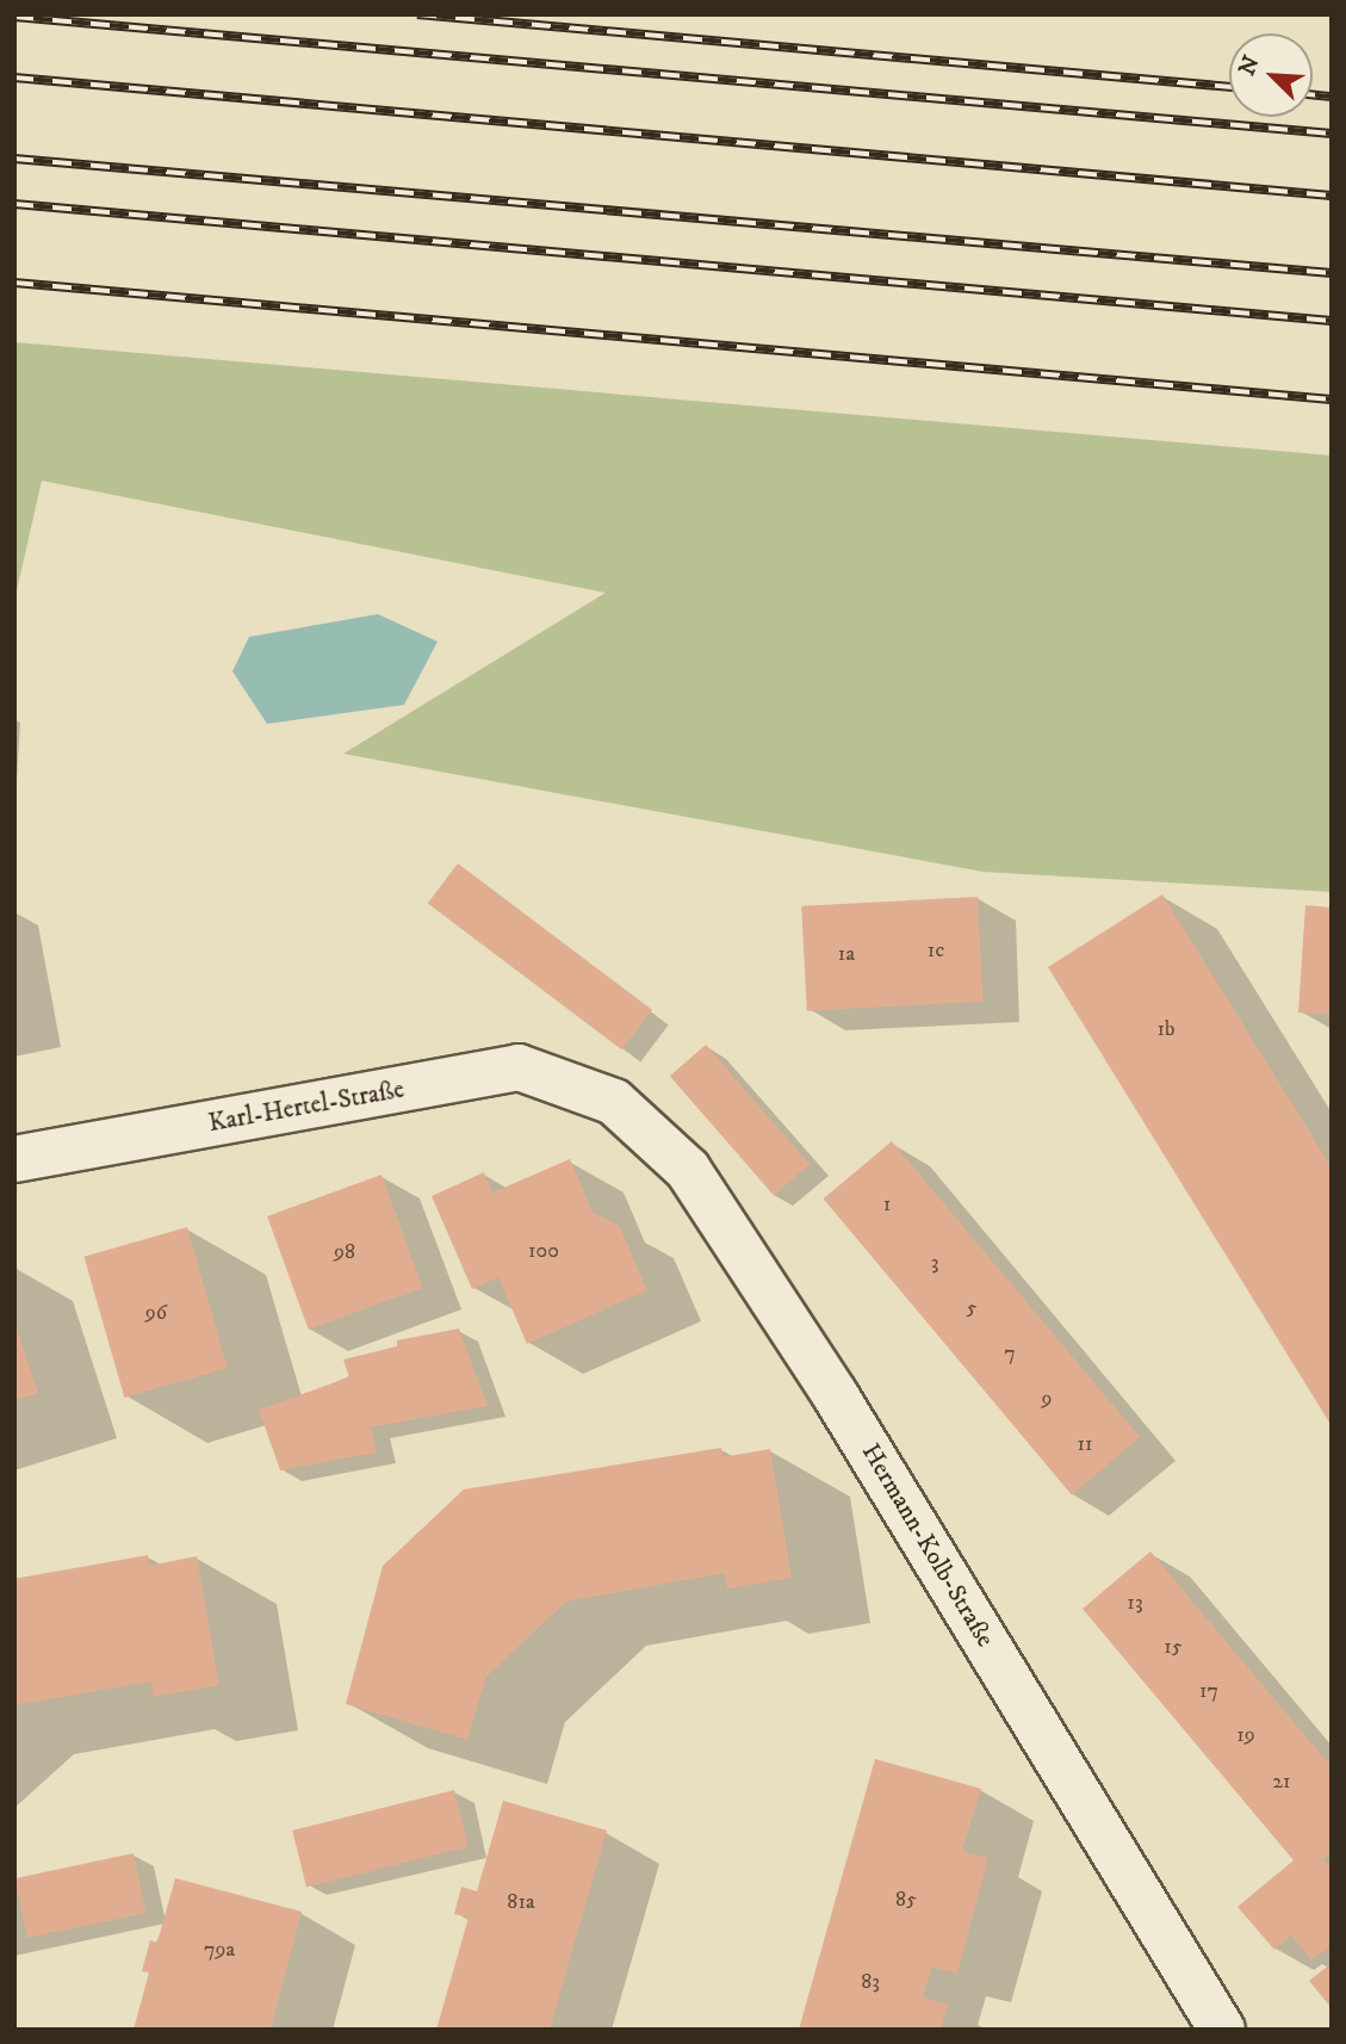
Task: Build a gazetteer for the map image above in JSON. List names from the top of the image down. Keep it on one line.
{"streets":{"street":["Karl-Hertel-Straße","Hermann-Kolb-Straße"]},"crossings":[["Karl-Hertel-Straße","Hermann-Kolb-Straße"]],"house_numbers":["1c","1a","1b","1","100","98","3","5","96","7","9","11","13","15","17","19","21","85","81a","79a","83"],"north":"top left"}
